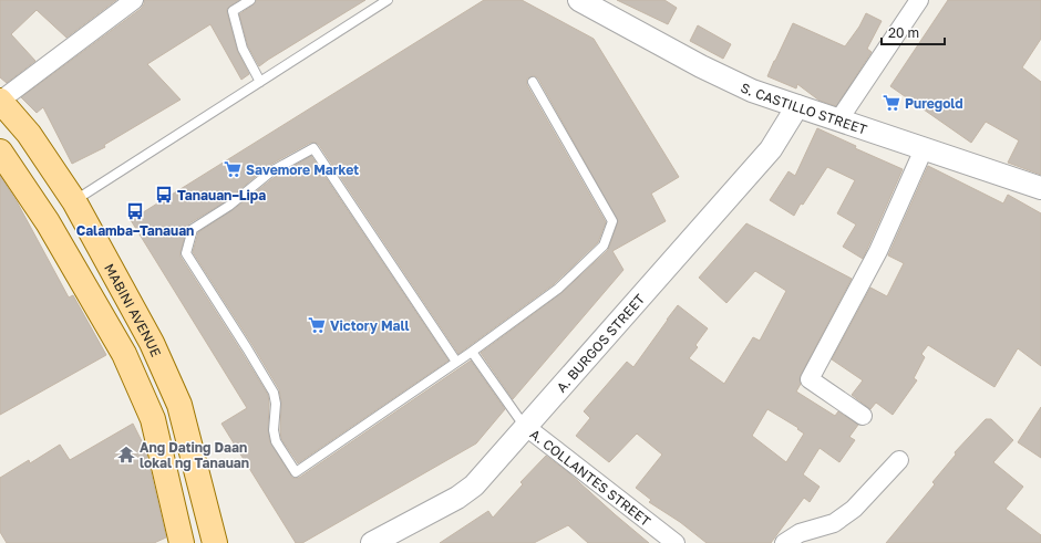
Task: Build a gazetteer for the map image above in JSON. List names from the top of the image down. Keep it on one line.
{"streets":{"main road":["MABINI AVENUE"],"street":["S. CASTILLO STREET","A. BURGOS STREET","A. COLLANTES STREET"]},"crossings":[["S. CASTILLO STREET","A. BURGOS STREET"],["A. BURGOS STREET","A. COLLANTES STREET"]],"places":{"supermarket":["Puregold","Savemore Market","Victory Mall"],"bus stop":["Tanauan–Lipa","Calamba–Tanauan"],"temple":["Ang Dating Daan lokal ng Tanauan"]},"scale_bar":"20 m"}
